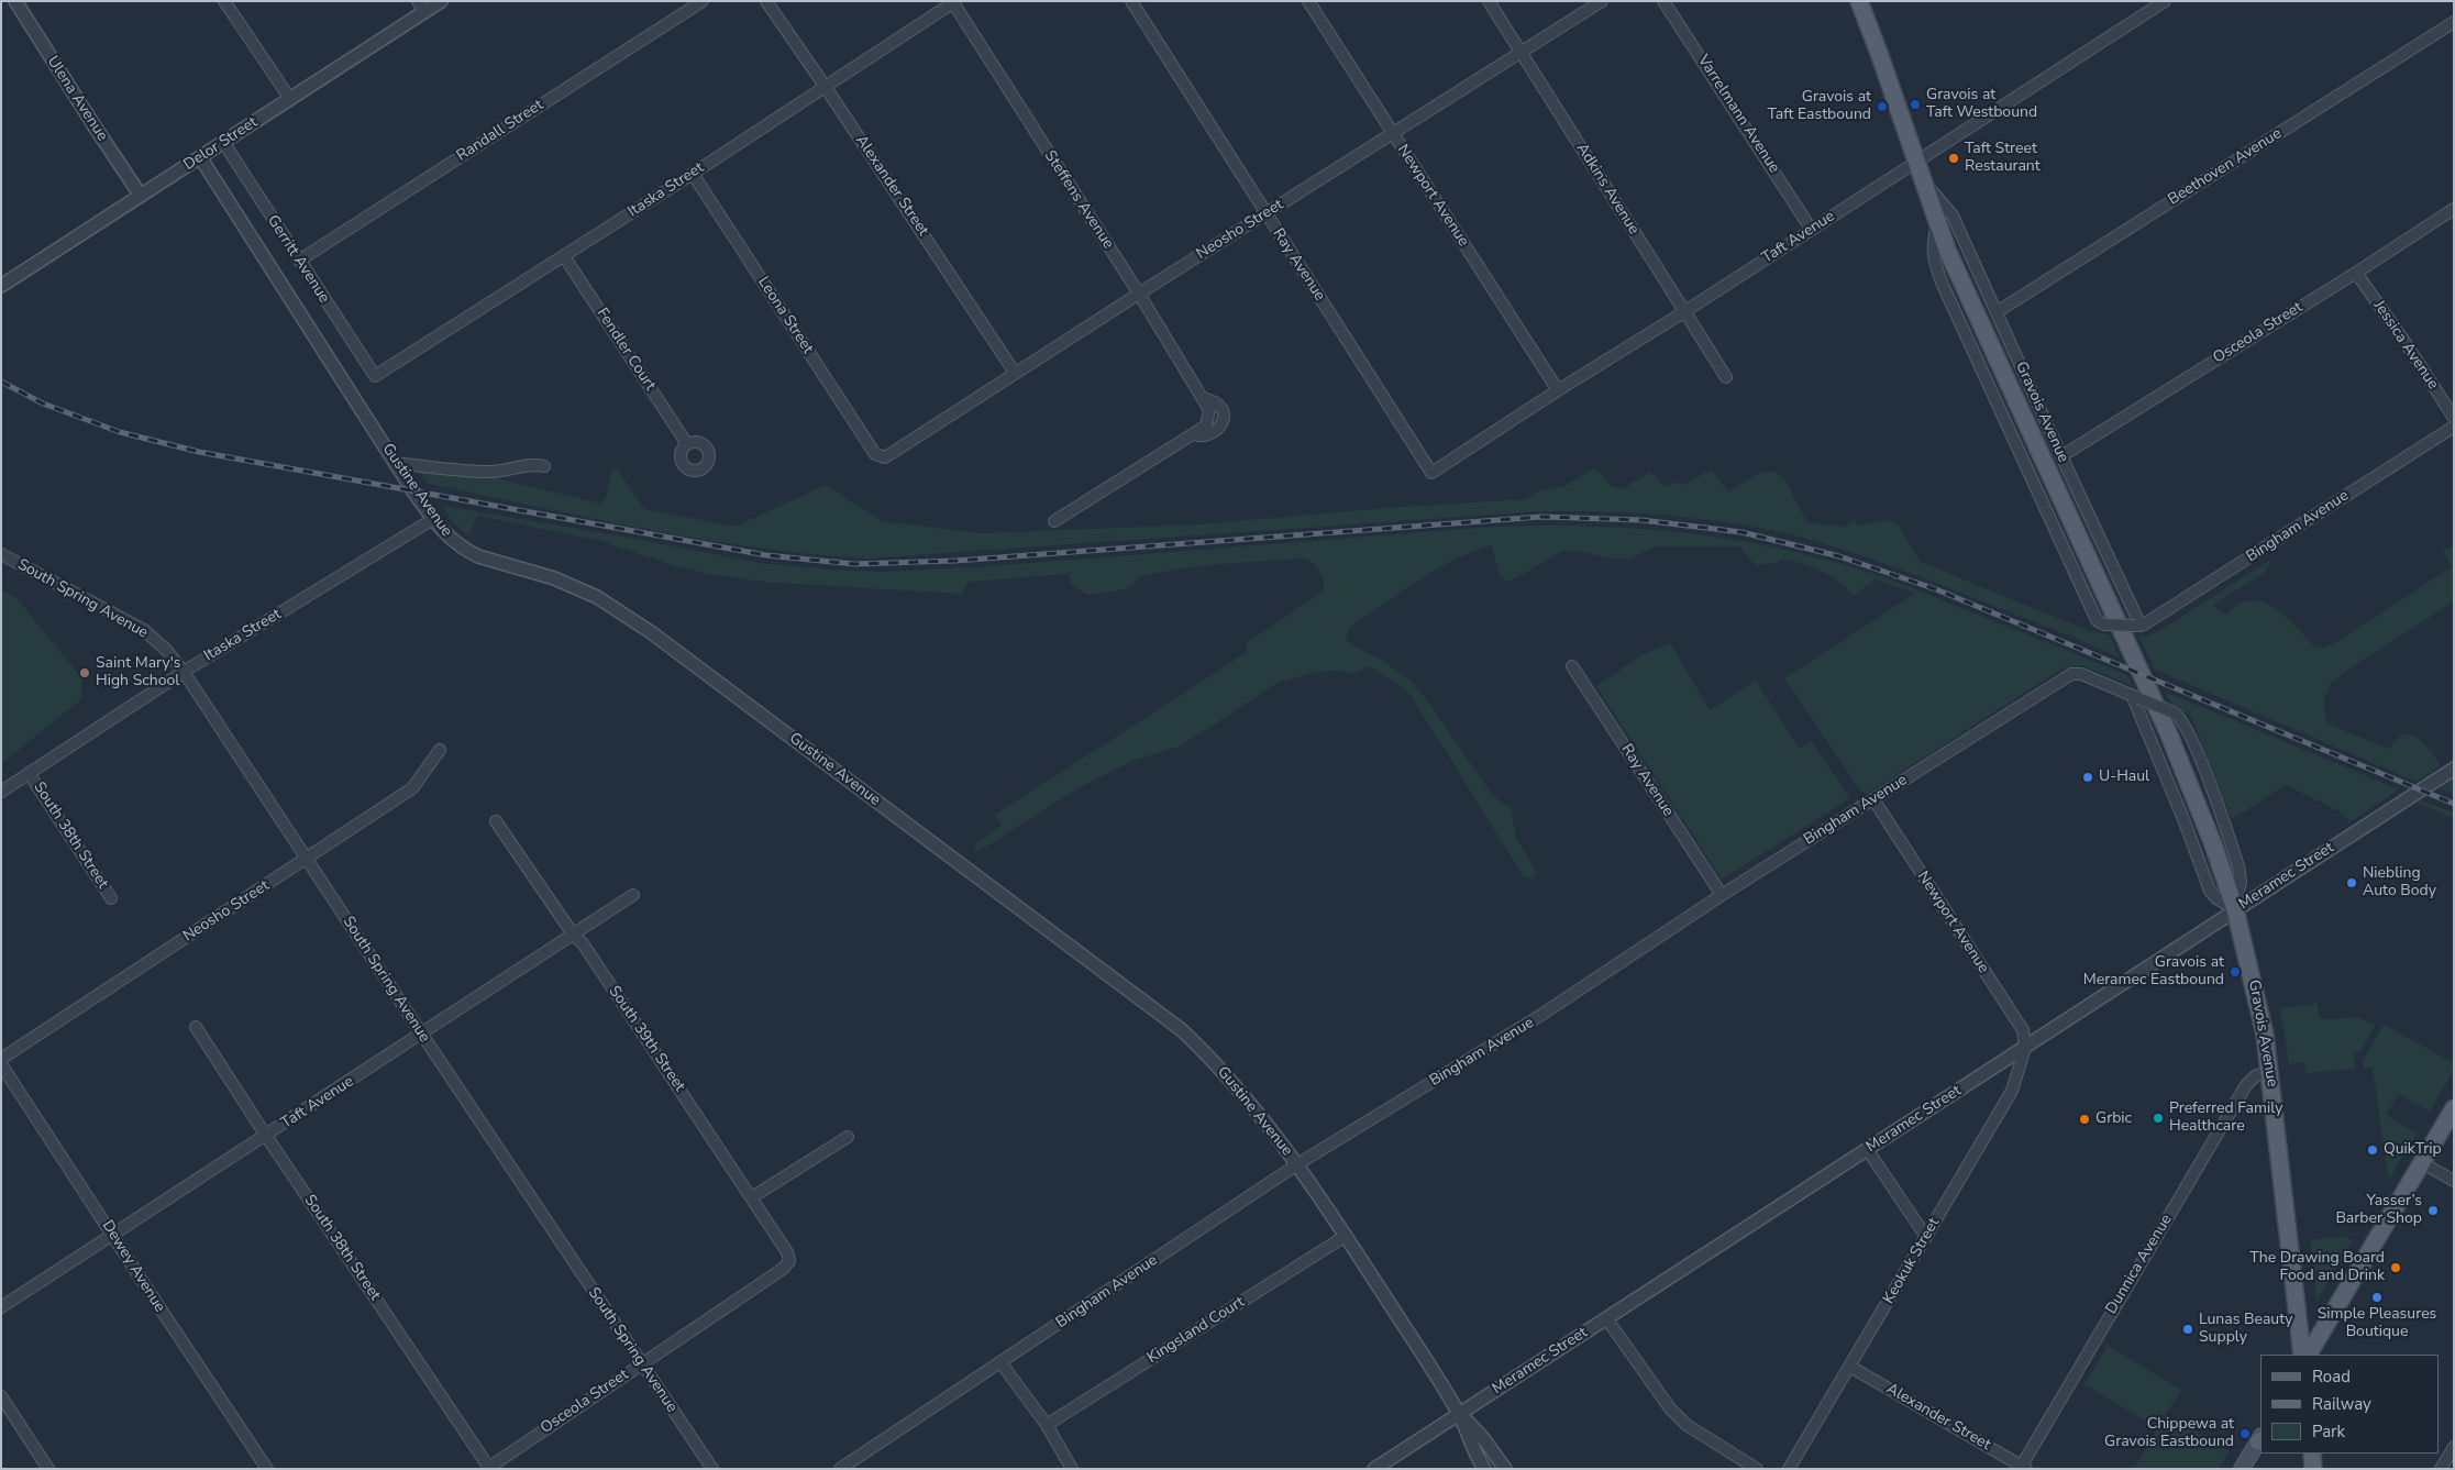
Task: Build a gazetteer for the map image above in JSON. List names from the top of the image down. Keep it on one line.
{"streets":{"main road":["Gravois Avenue"],"street":["Ulena Avenue","Varrelmann Avenue","Randall Street","Delor Street","Beethoven Avenue","Alexander Street","Adkins Avenue","Itaska Street","Newport Avenue","Steffens Avenue","Neosho Street","Taft Avenue","Gerritt Avenue","Ray Avenue","Leona Street","Osceola Street","Jessica Avenue","Fendler Court","Gustine Avenue","Bingham Avenue","South Spring Avenue","South 38th Street","Meramec Street","South 39th Street","Keokuk Street","Dunnica Avenue","Dewey Avenue","Kingsland Court"]},"crossings":[["Ulena Avenue","Delor Street"],["Varrelmann Avenue","Taft Avenue"],["Randall Street","Gerritt Avenue"],["Delor Street","Gerritt Avenue"],["Delor Street","Gustine Avenue"],["Beethoven Avenue","Gravois Avenue"],["Alexander Street","Itaska Street"],["Alexander Street","Neosho Street"],["Alexander Street","Keokuk Street"],["Alexander Street","Dunnica Avenue"],["Adkins Avenue","Neosho Street"],["Adkins Avenue","Taft Avenue"],["Itaska Street","Steffens Avenue"],["Itaska Street","Gerritt Avenue"],["Itaska Street","Leona Street"],["Itaska Street","Fendler Court"],["Itaska Street","Gustine Avenue"],["Itaska Street","South Spring Avenue"],["Itaska Street","South 38th Street"],["Newport Avenue","Neosho Street"],["Newport Avenue","Taft Avenue"],["Newport Avenue","Bingham Avenue"],["Newport Avenue","Meramec Street"],["Newport Avenue","Keokuk Street"],["Steffens Avenue","Neosho Street"],["Neosho Street","Ray Avenue"],["Neosho Street","Leona Street"],["Neosho Street","South Spring Avenue"],["Taft Avenue","Ray Avenue"],["Taft Avenue","Gravois Avenue"],["Taft Avenue","South Spring Avenue"],["Taft Avenue","South 38th Street"],["Taft Avenue","South 39th Street"],["Taft Avenue","Dewey Avenue"],["Ray Avenue","Bingham Avenue"],["Osceola Street","Jessica Avenue"],["Osceola Street","Gravois Avenue"],["Osceola Street","South Spring Avenue"],["Osceola Street","South 38th Street"],["Osceola Street","South 39th Street"],["Gravois Avenue","Bingham Avenue"],["Gravois Avenue","Meramec Street"],["Gravois Avenue","Dunnica Avenue"],["Gustine Avenue","Bingham Avenue"],["Gustine Avenue","Meramec Street"],["Gustine Avenue","Kingsland Court"],["Meramec Street","Keokuk Street"]],"places":["Gravois at Taft Westbound","Gravois at Taft Eastbound","Taft Street Restaurant","Saint Mary's High School","U-Haul","Niebling Auto Body","Gravois at Meramec Eastbound","Preferred Family Healthcare","Grbic","QuikTrip","Yasser’s Barber Shop","The Drawing Board Food and Drink","Simple Pleasures Boutique","Lunas Beauty Supply","Chippewa at Gravois Eastbound"],"legend":["Road","Railway","Park"]}
